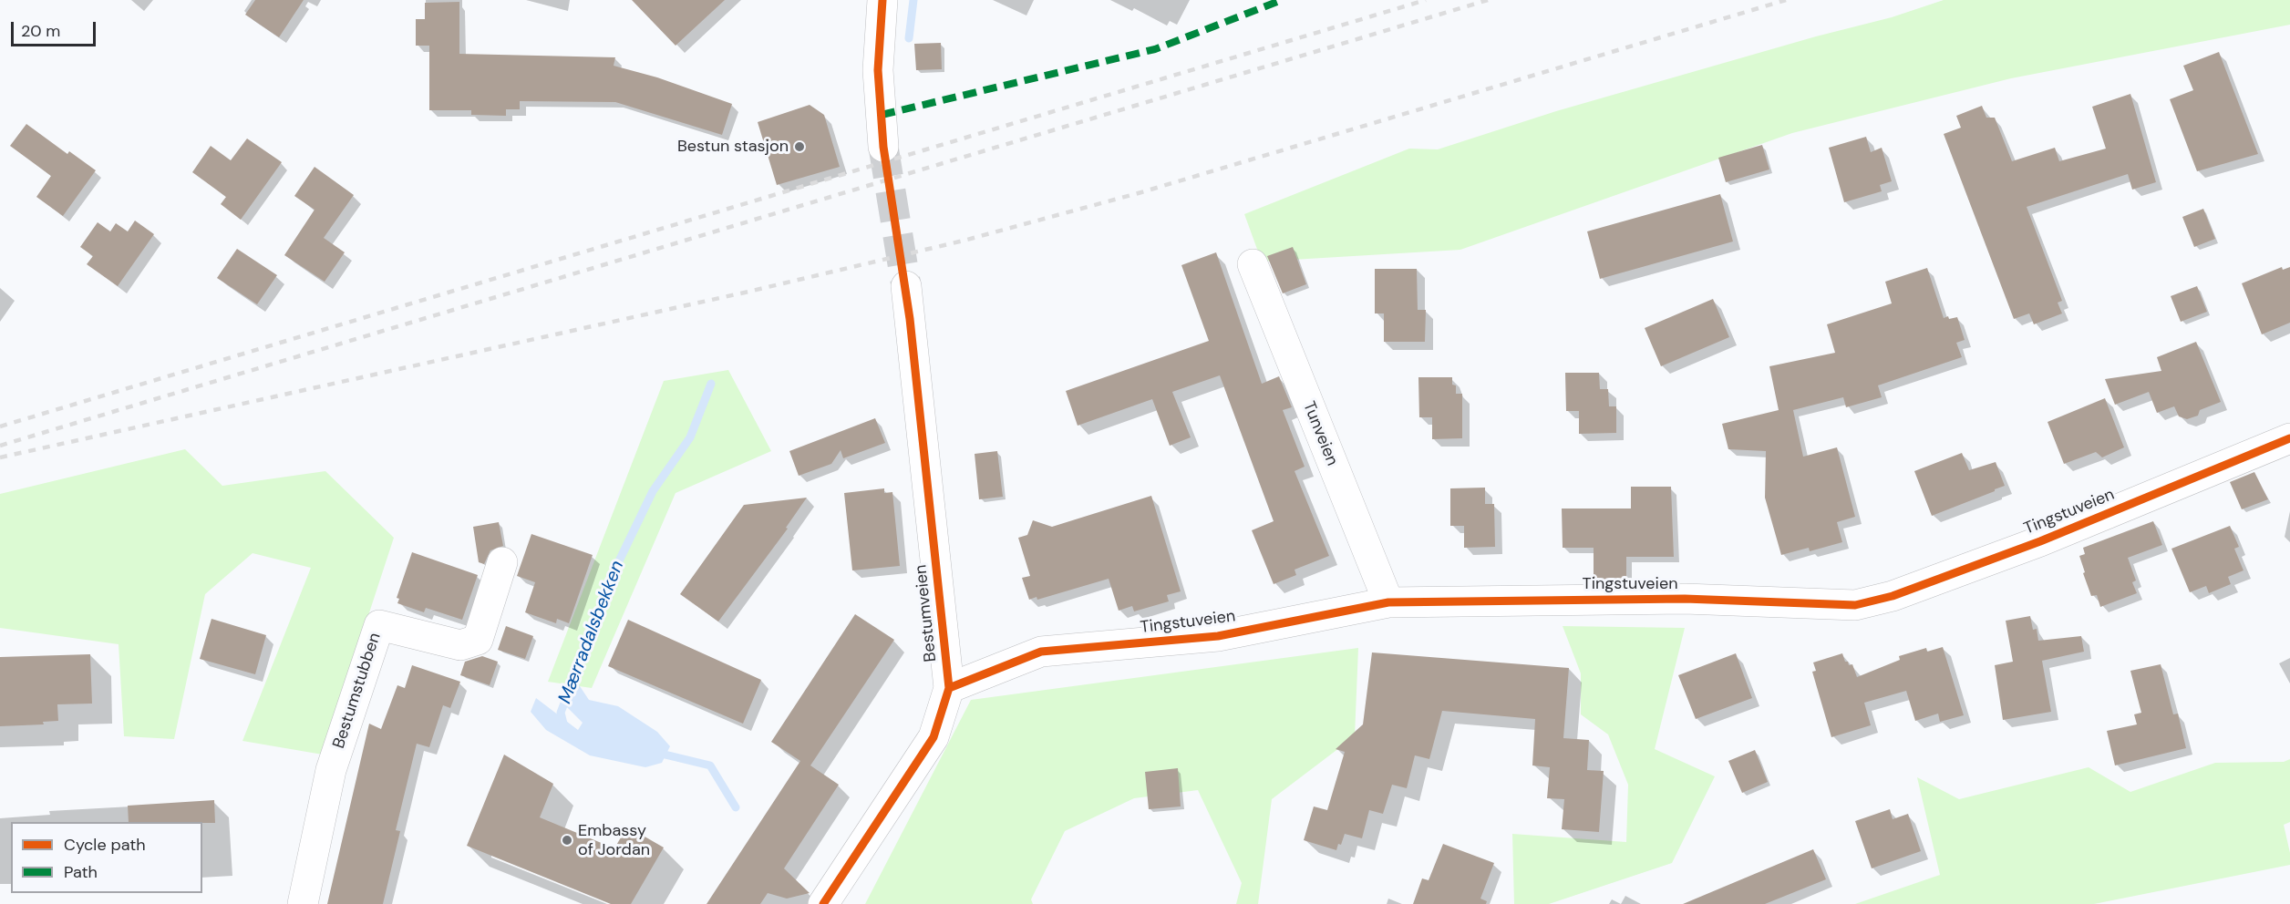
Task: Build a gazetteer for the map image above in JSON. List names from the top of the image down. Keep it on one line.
{"streets":{"street":["Tunveien","Tingstuveien","Bestumveien","Bestumstubben"]},"crossings":[["Tunveien","Tingstuveien"],["Tingstuveien","Bestumveien"]],"water":["Mærradalsbekken"],"places":["Bestun stasjon","Embassy of Jordan"],"legend":["Cycle path","Path"],"scale_bar":"20 m"}
